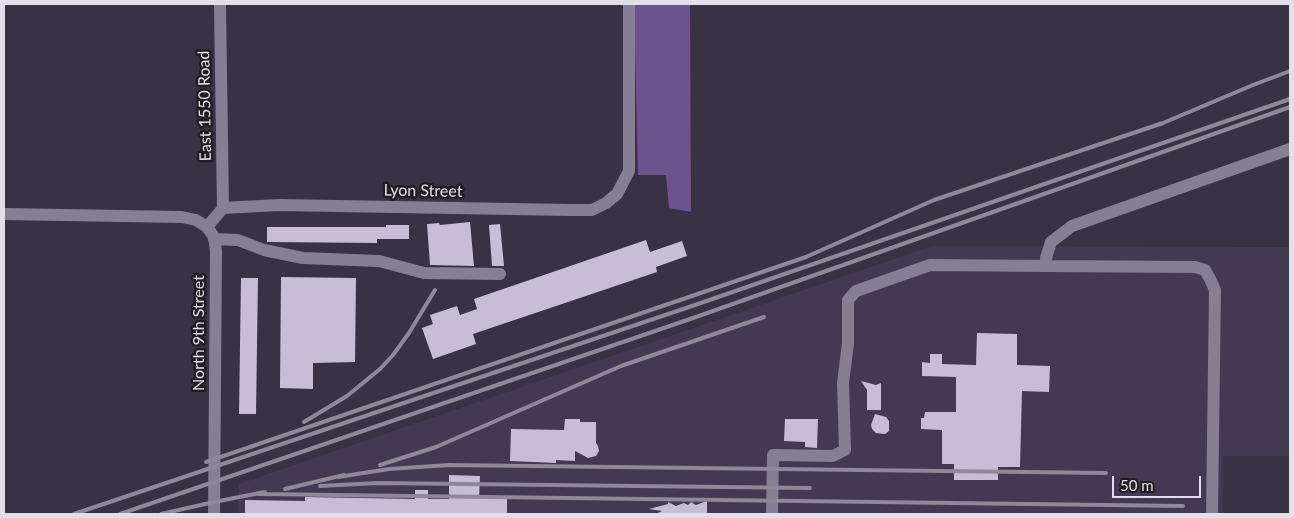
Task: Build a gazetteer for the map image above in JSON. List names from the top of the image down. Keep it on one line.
{"streets":{"street":["East 1550 Road","Lyon Street","North 9th Street"]},"crossings":[["East 1550 Road","Lyon Street"]],"scale_bar":"50 m"}
